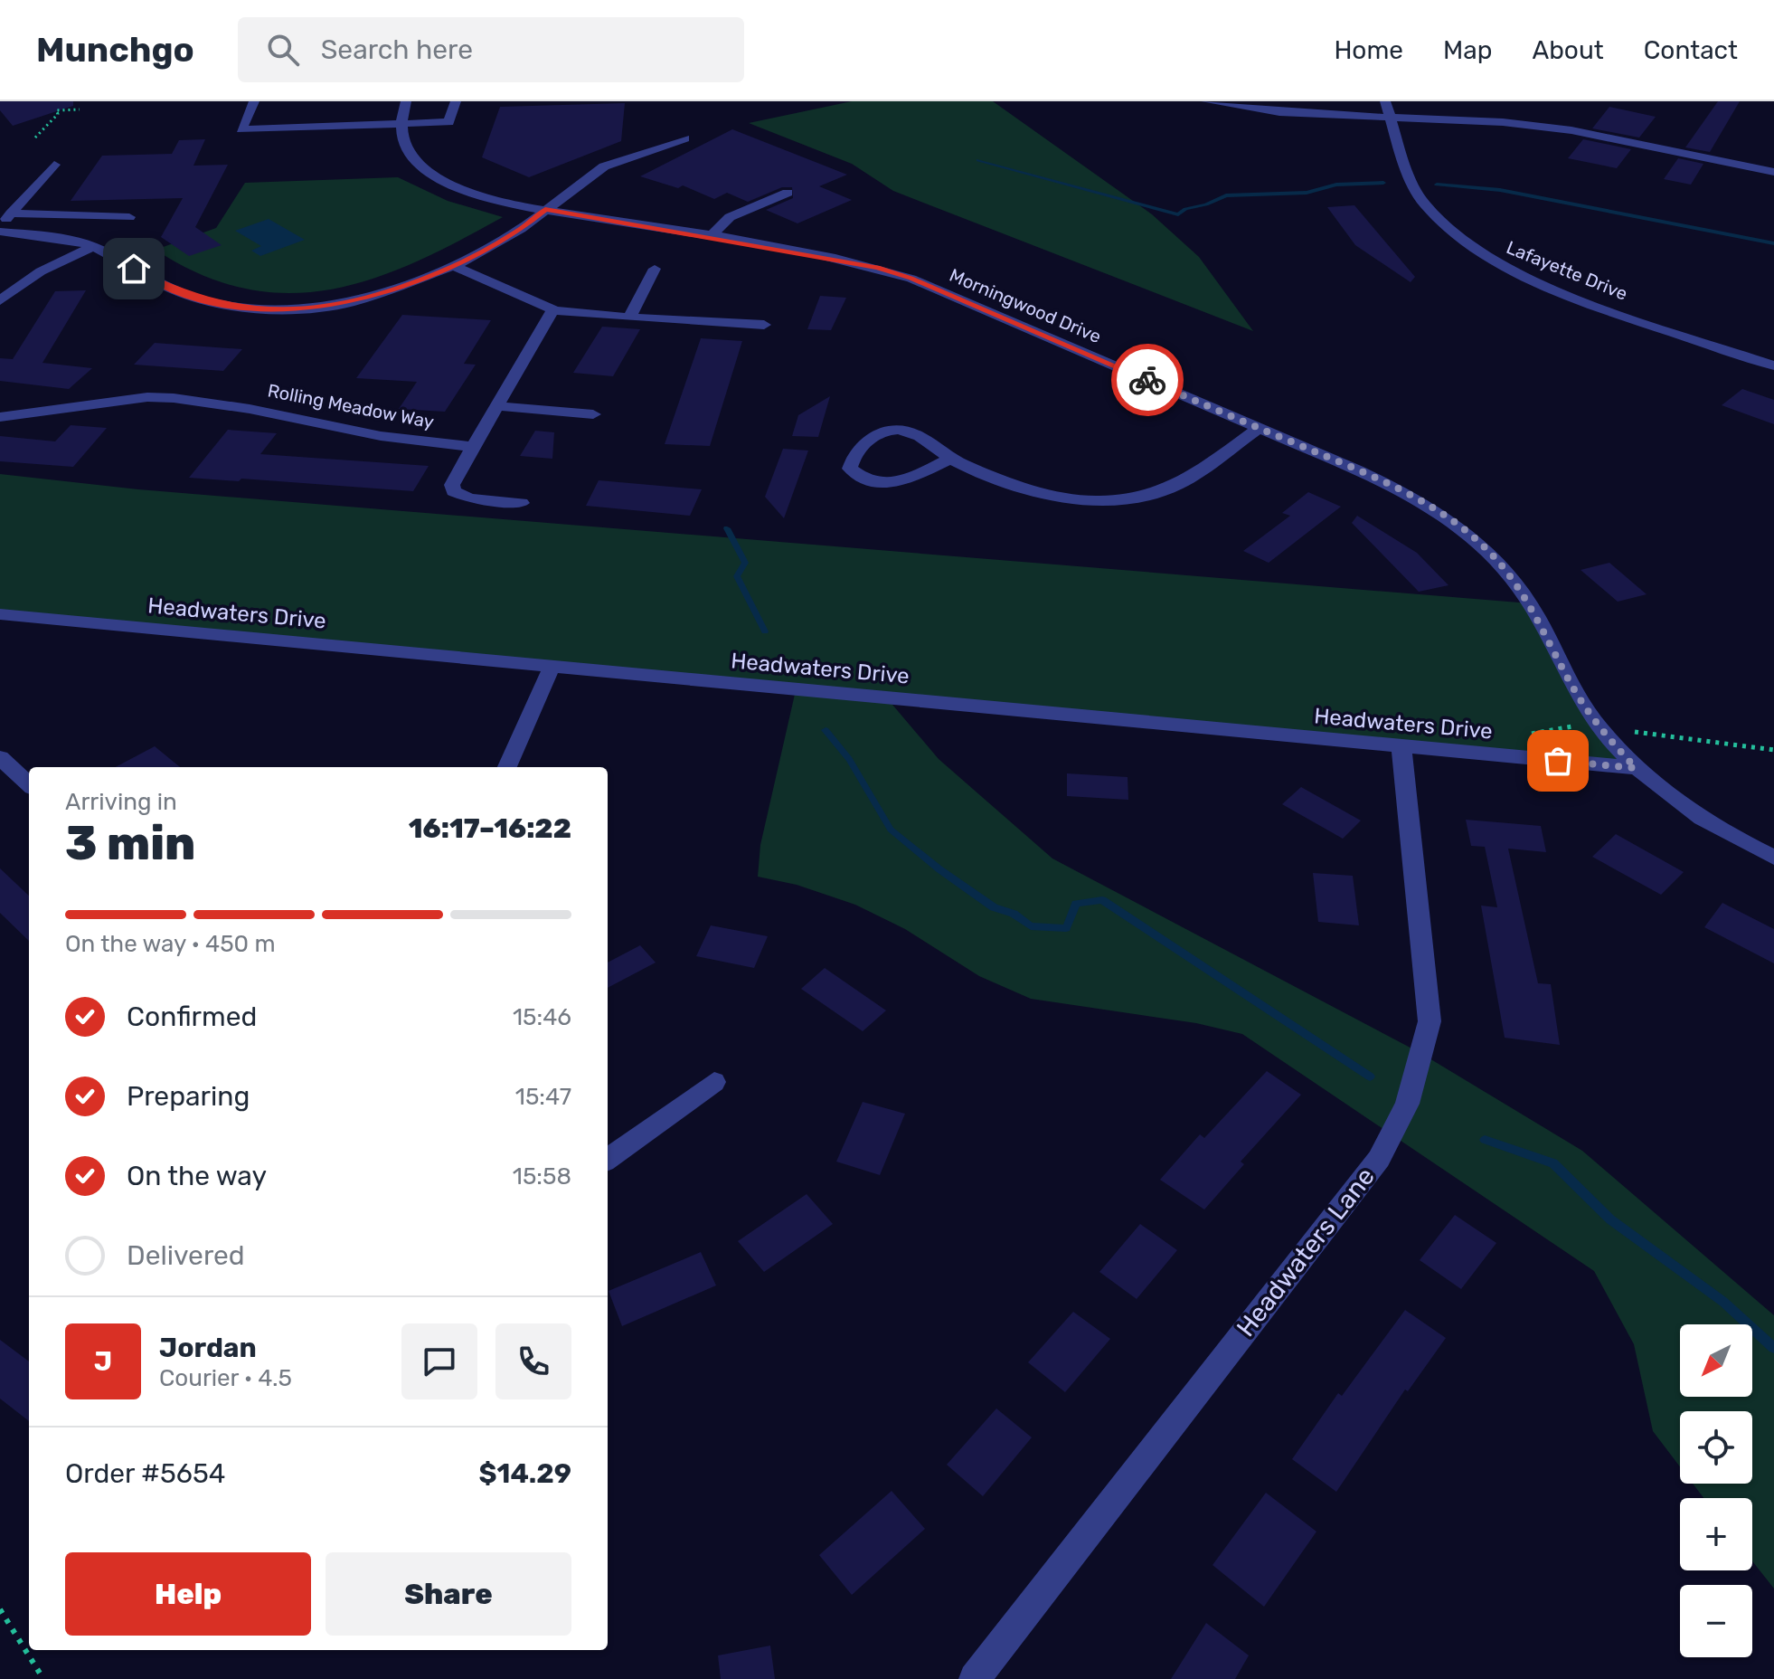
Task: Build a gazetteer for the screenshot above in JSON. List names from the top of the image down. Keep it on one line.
{"streets":{"street":["Lafayette Drive","Morningwood Drive","Rolling Meadow Way","Headwaters Drive","Headwaters Lane"]},"crossings":[["Morningwood Drive","Headwaters Drive"],["Headwaters Drive","Headwaters Lane"]],"north":"bottom left","page":{"header":"Munchgo","search":"Search here","nav":["Home","Map","About","Contact"],"heading":["3 min","Arriving in","16:17–16:22"],"panel":["Jordan","Courier · 4.5","Order #5654","$14.29"],"bar":"On the way · 450 m","list":[["Confirmed","15:46"],["Preparing","15:47"],["On the way","15:58"],"Delivered"],"round":"J","map_buttons":["+","−"],"buttons":["Help","Share"]}}
